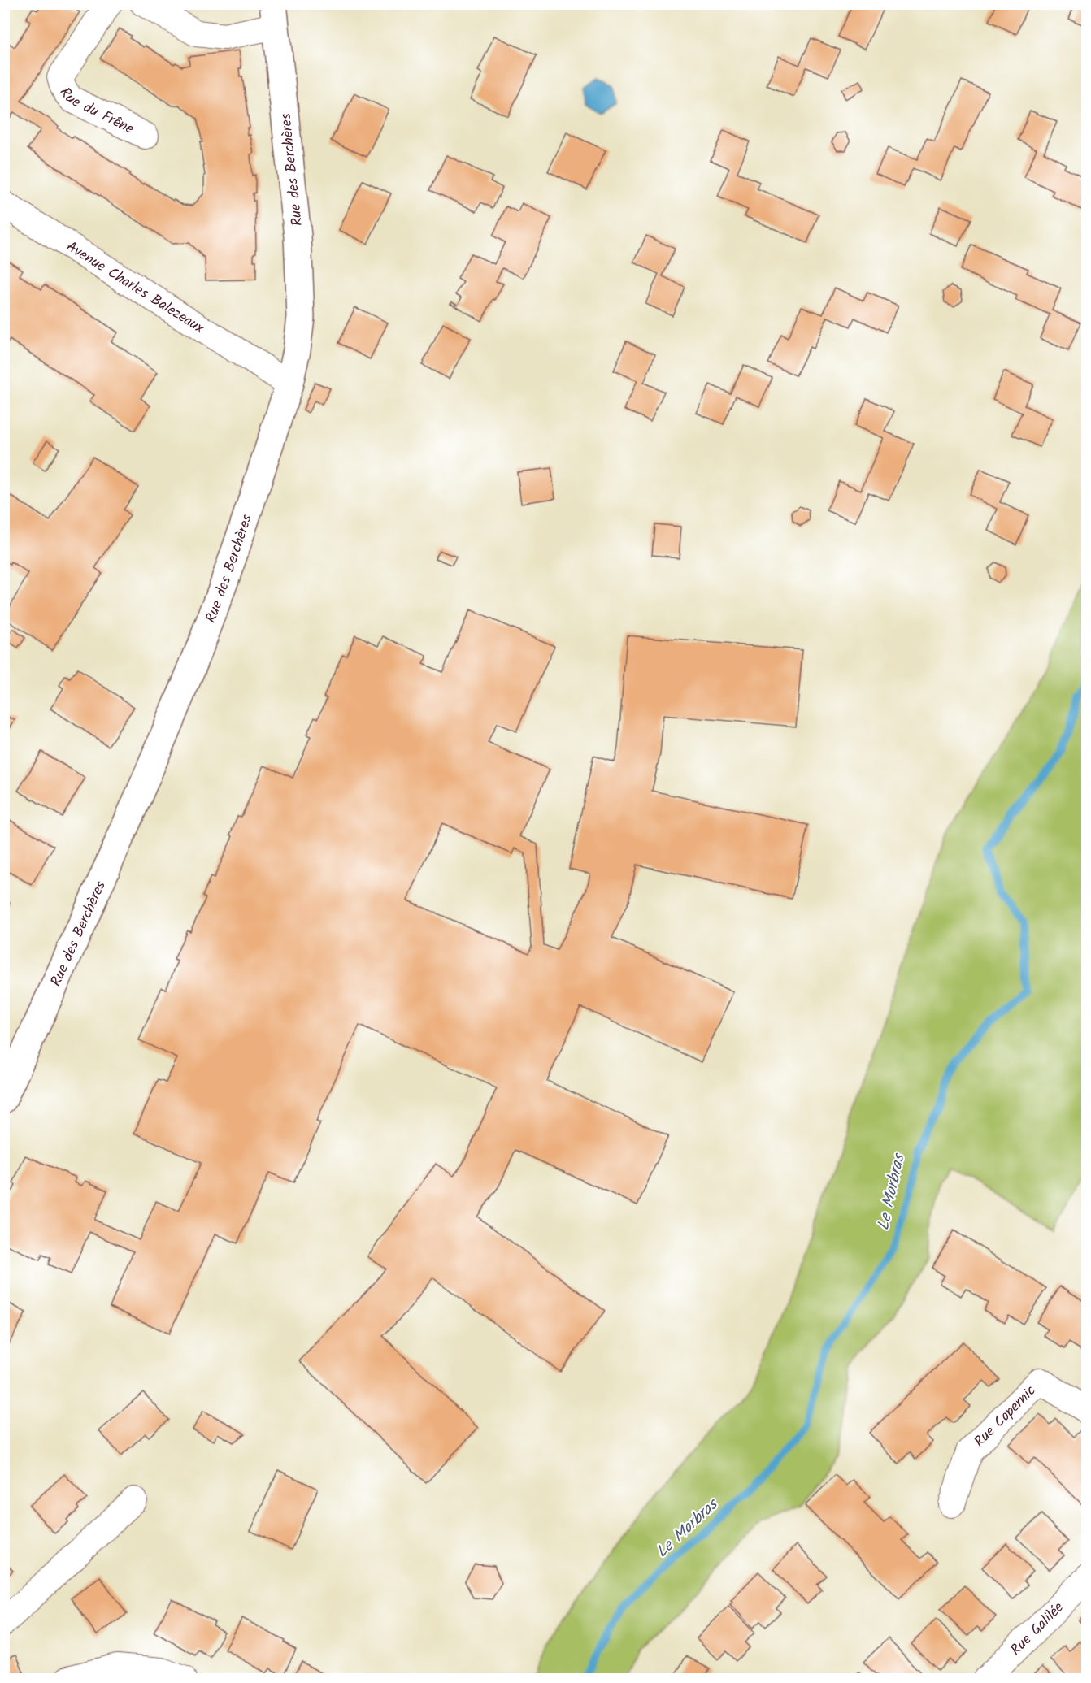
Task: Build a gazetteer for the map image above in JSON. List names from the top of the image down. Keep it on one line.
{"streets":{"street":["Rue du Frêne","Rue des Berchères","Avenue Charles Balezeaux","Rue Copernic","Rue Galilée"]},"crossings":[["Rue des Berchères","Avenue Charles Balezeaux"]],"water":["Le Morbras"]}
